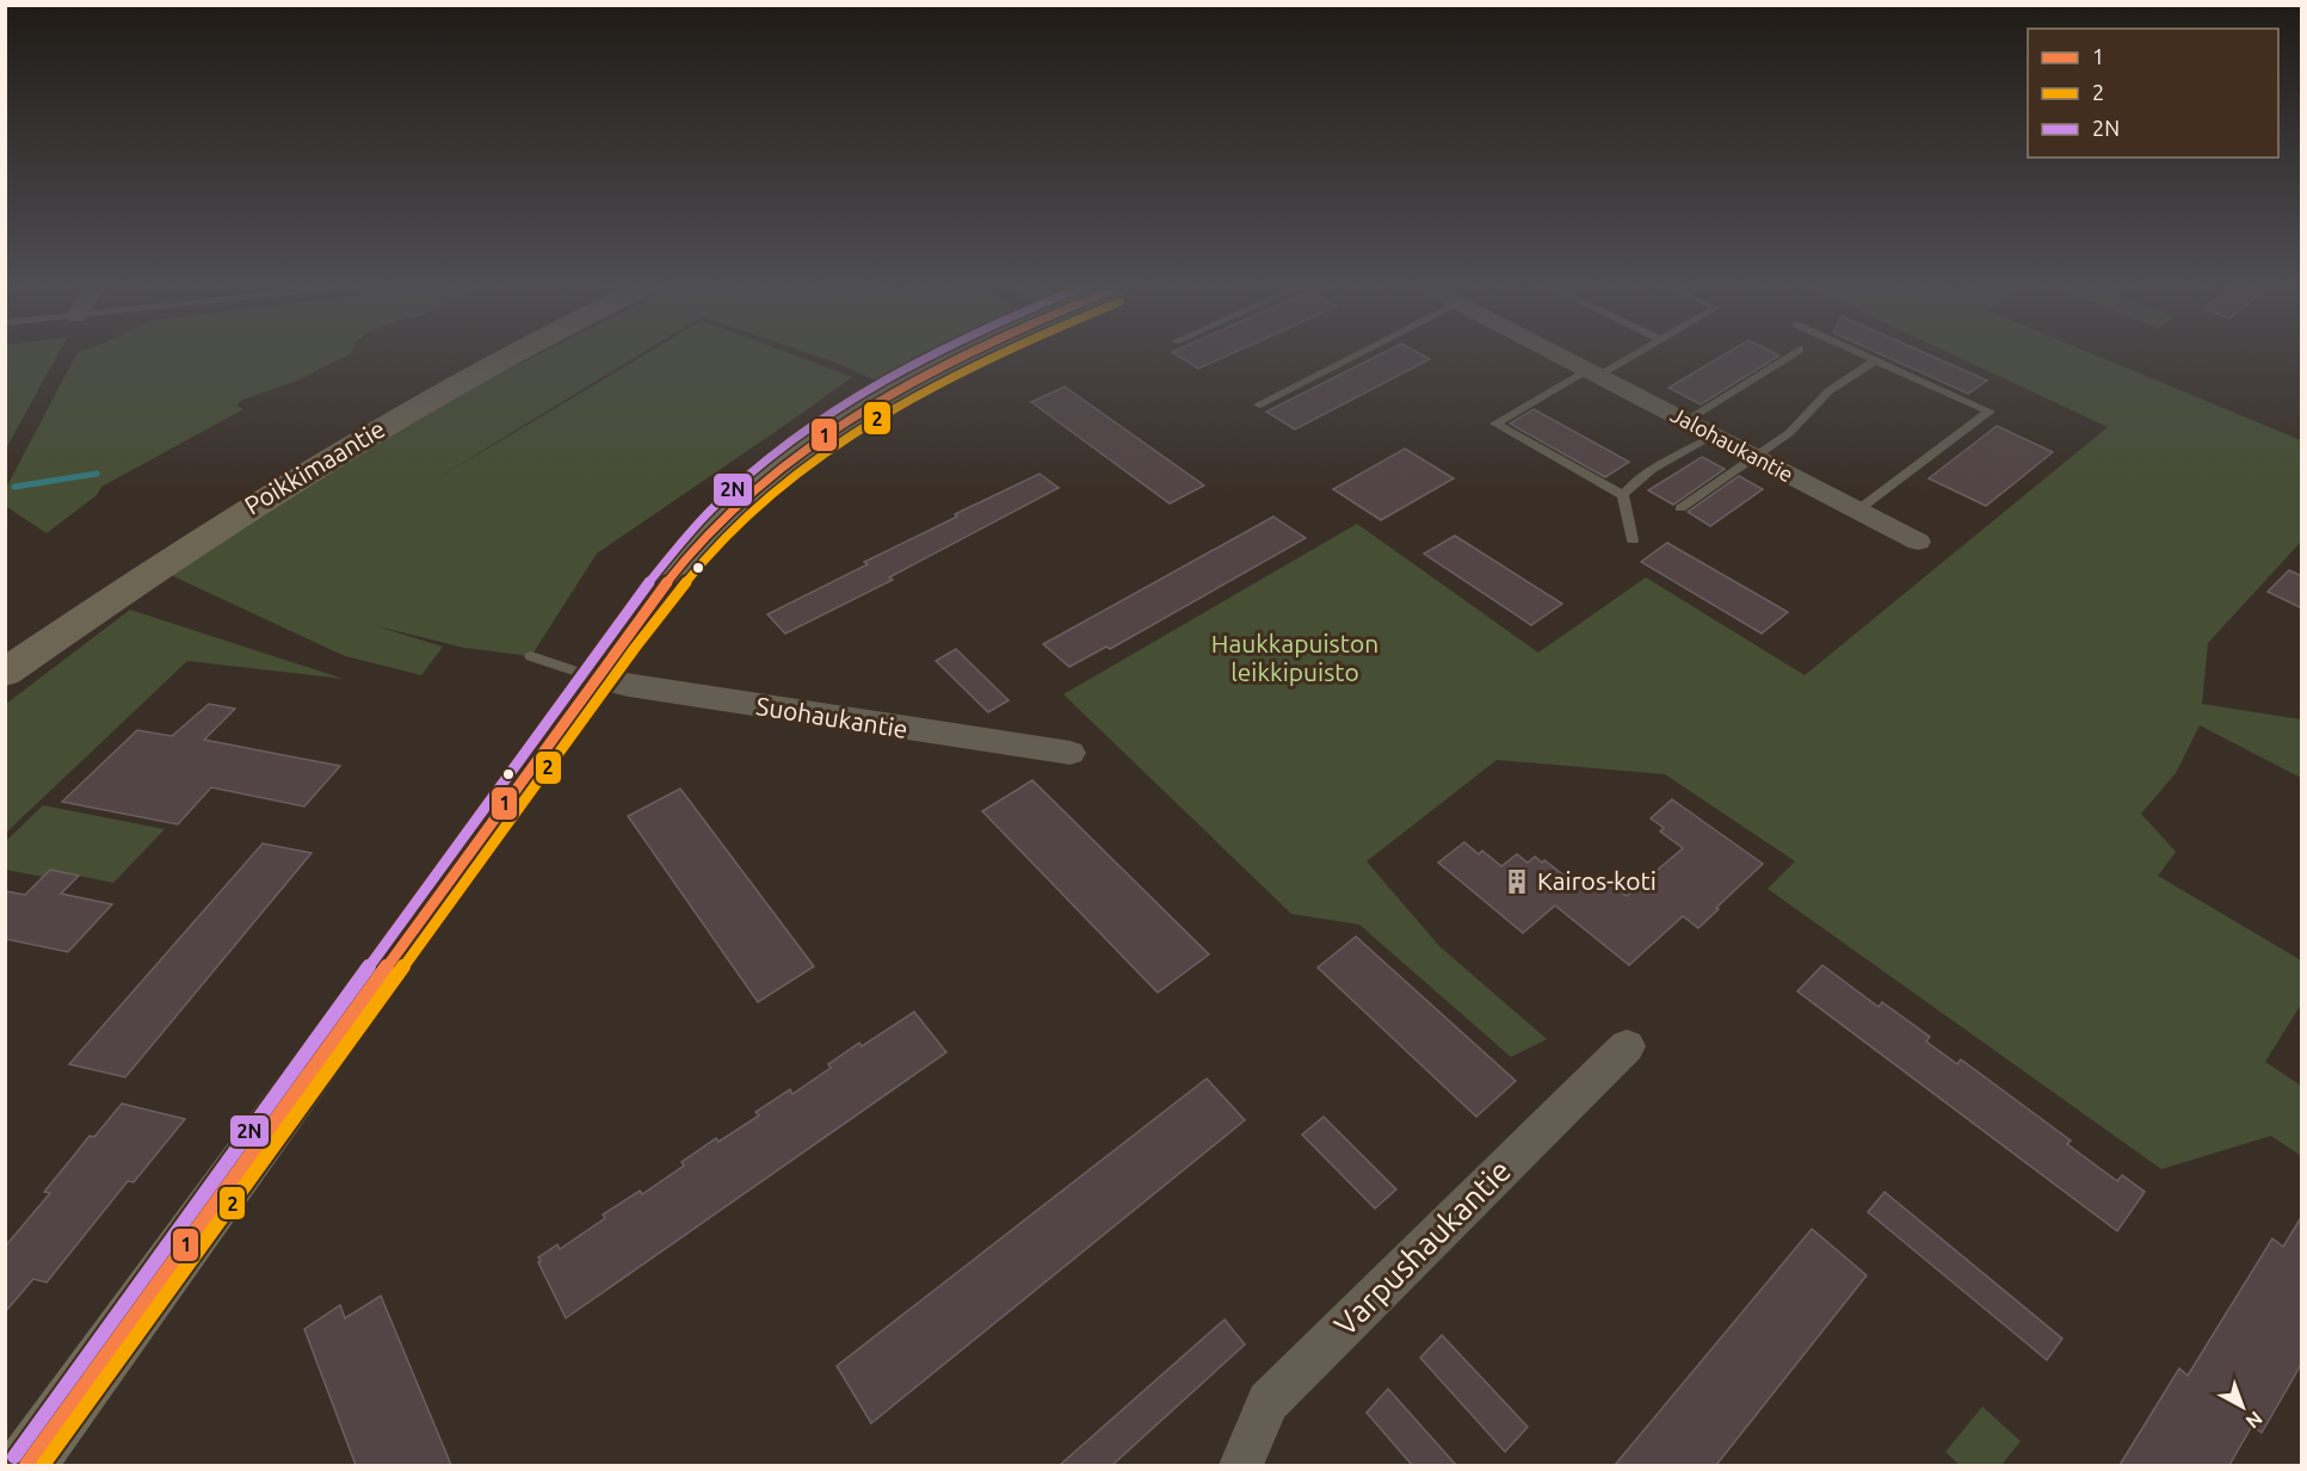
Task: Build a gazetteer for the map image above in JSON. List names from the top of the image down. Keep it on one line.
{"streets":{"main road":["Poikkimaantie"],"street":["Jalohaukantie","Suohaukantie","Varpushaukantie"]},"parks":["Haukkapuiston leikkipuisto"],"places":{"building":["Kairos-koti"]},"lines":["transit line 1","transit line 2","transit line 2N"],"legend":["1","2","2N"],"north":"bottom right"}
